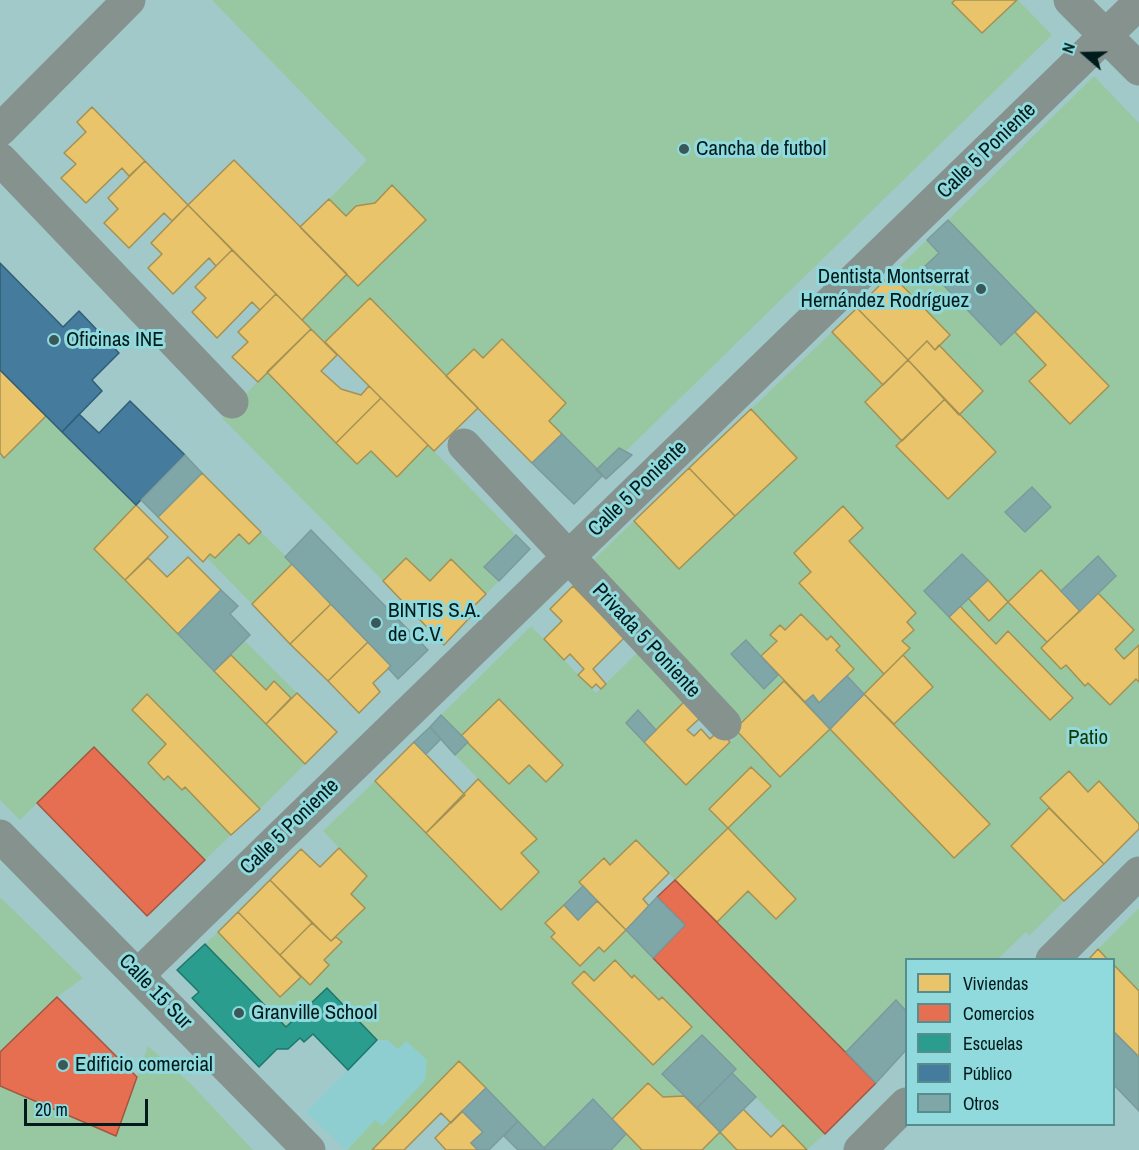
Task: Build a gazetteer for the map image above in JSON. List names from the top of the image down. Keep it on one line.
{"streets":{"street":["Calle 5 Poniente","Privada 5 Poniente","Calle 15 Sur"]},"crossings":[["Calle 5 Poniente","Privada 5 Poniente"],["Calle 5 Poniente","Calle 15 Sur"]],"parks":["Patio"],"places":["Cancha de futbol","Dentista Montserrat Hernández Rodríguez","Oficinas INE","BINTIS S.A. de C.V.","Granville School","Edificio comercial"],"legend":["Viviendas","Comercios","Escuelas","Público","Otros"],"scale_bar":"20 m","north":"left"}
